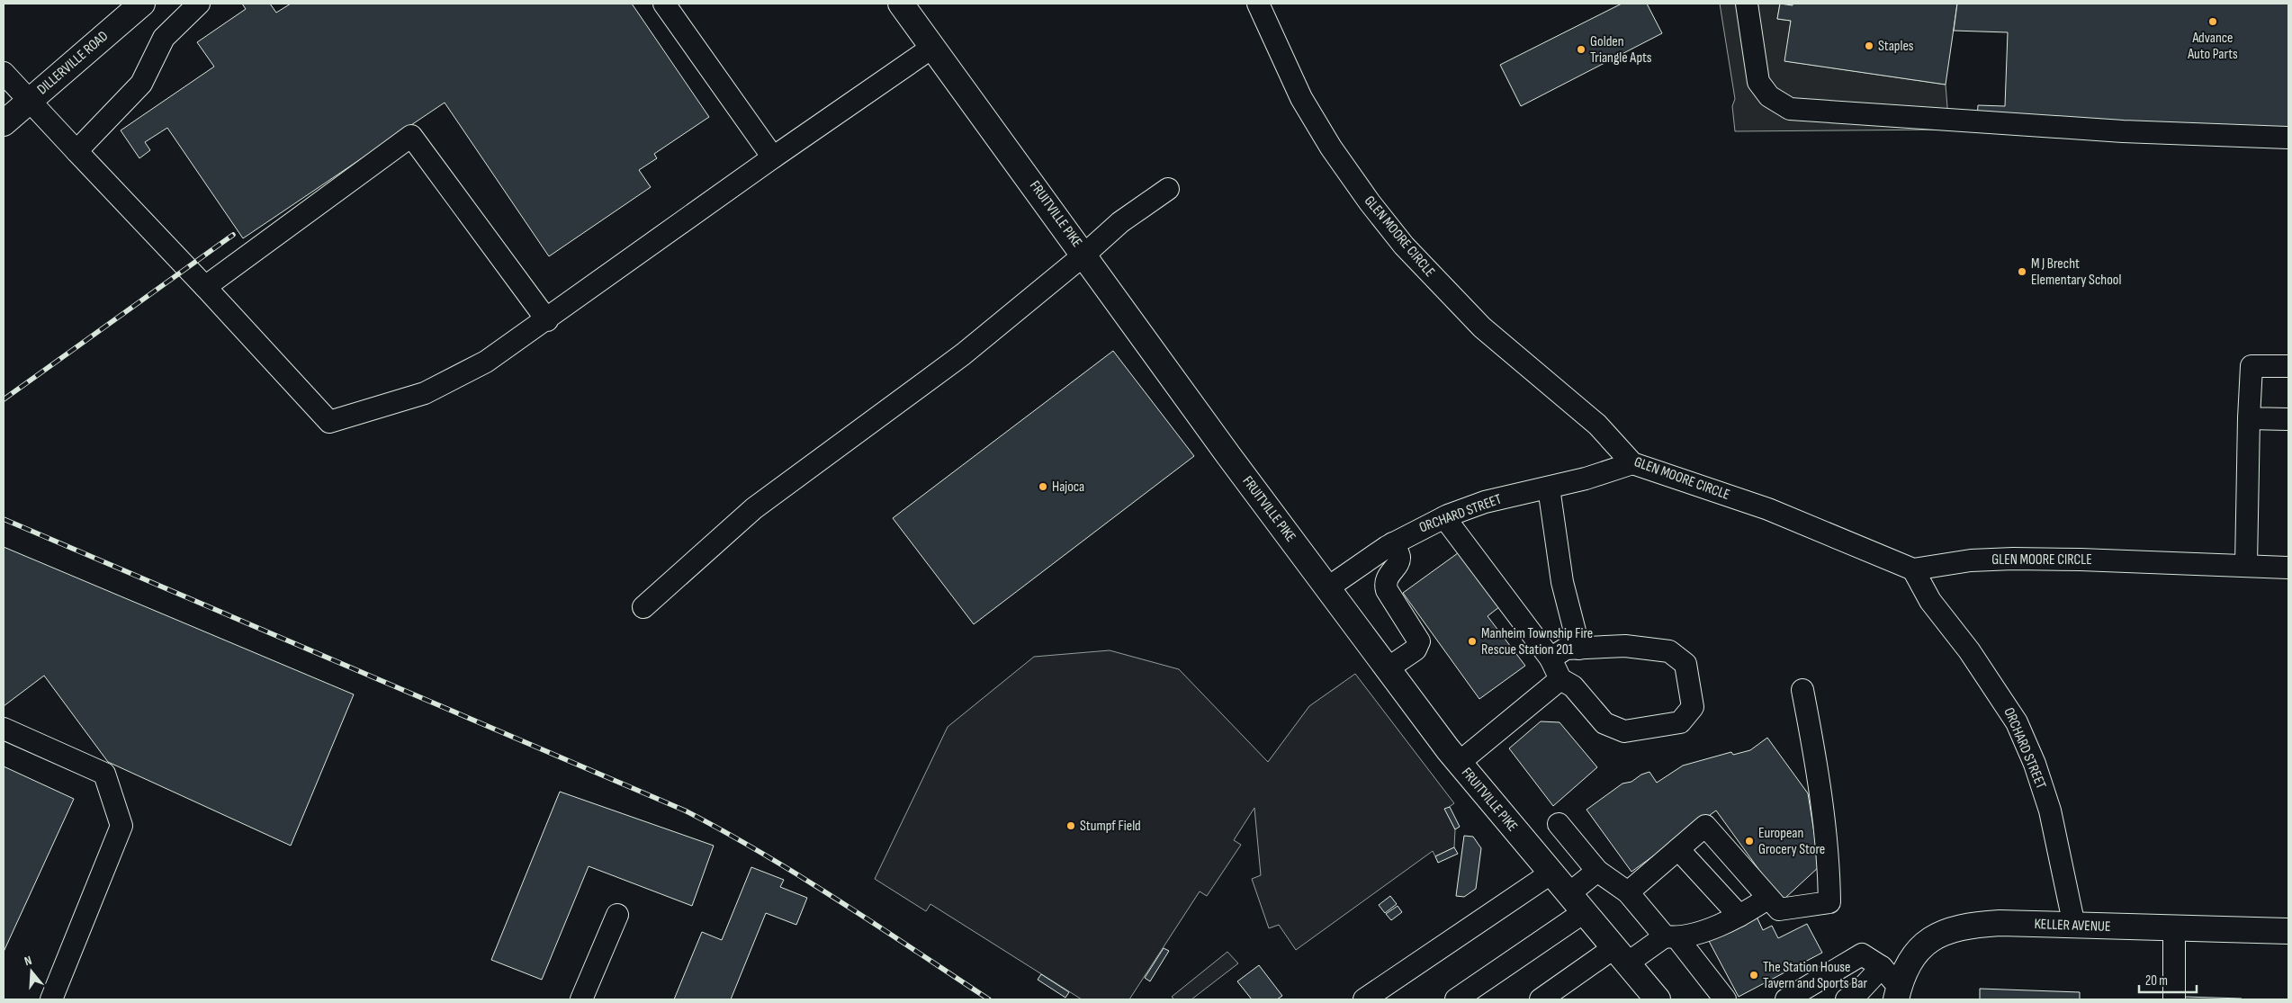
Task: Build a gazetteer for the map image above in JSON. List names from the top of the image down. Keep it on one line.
{"streets":{"main road":["DILLERVILLE ROAD","FRUITVILLE PIKE","KELLER AVENUE"],"street":["GLEN MOORE CIRCLE","ORCHARD STREET"]},"crossings":[["FRUITVILLE PIKE","ORCHARD STREET"],["GLEN MOORE CIRCLE","ORCHARD STREET"],["ORCHARD STREET","KELLER AVENUE"]],"places":["Advance Auto Parts","Staples","Golden Triangle Apts","M J Brecht Elementary School","Hajoca","Manheim Township Fire Rescue Station 201","Stumpf Field","European Grocery Store","The Station House Tavern and Sports Bar"],"scale_bar":"20 m","north":"top"}
